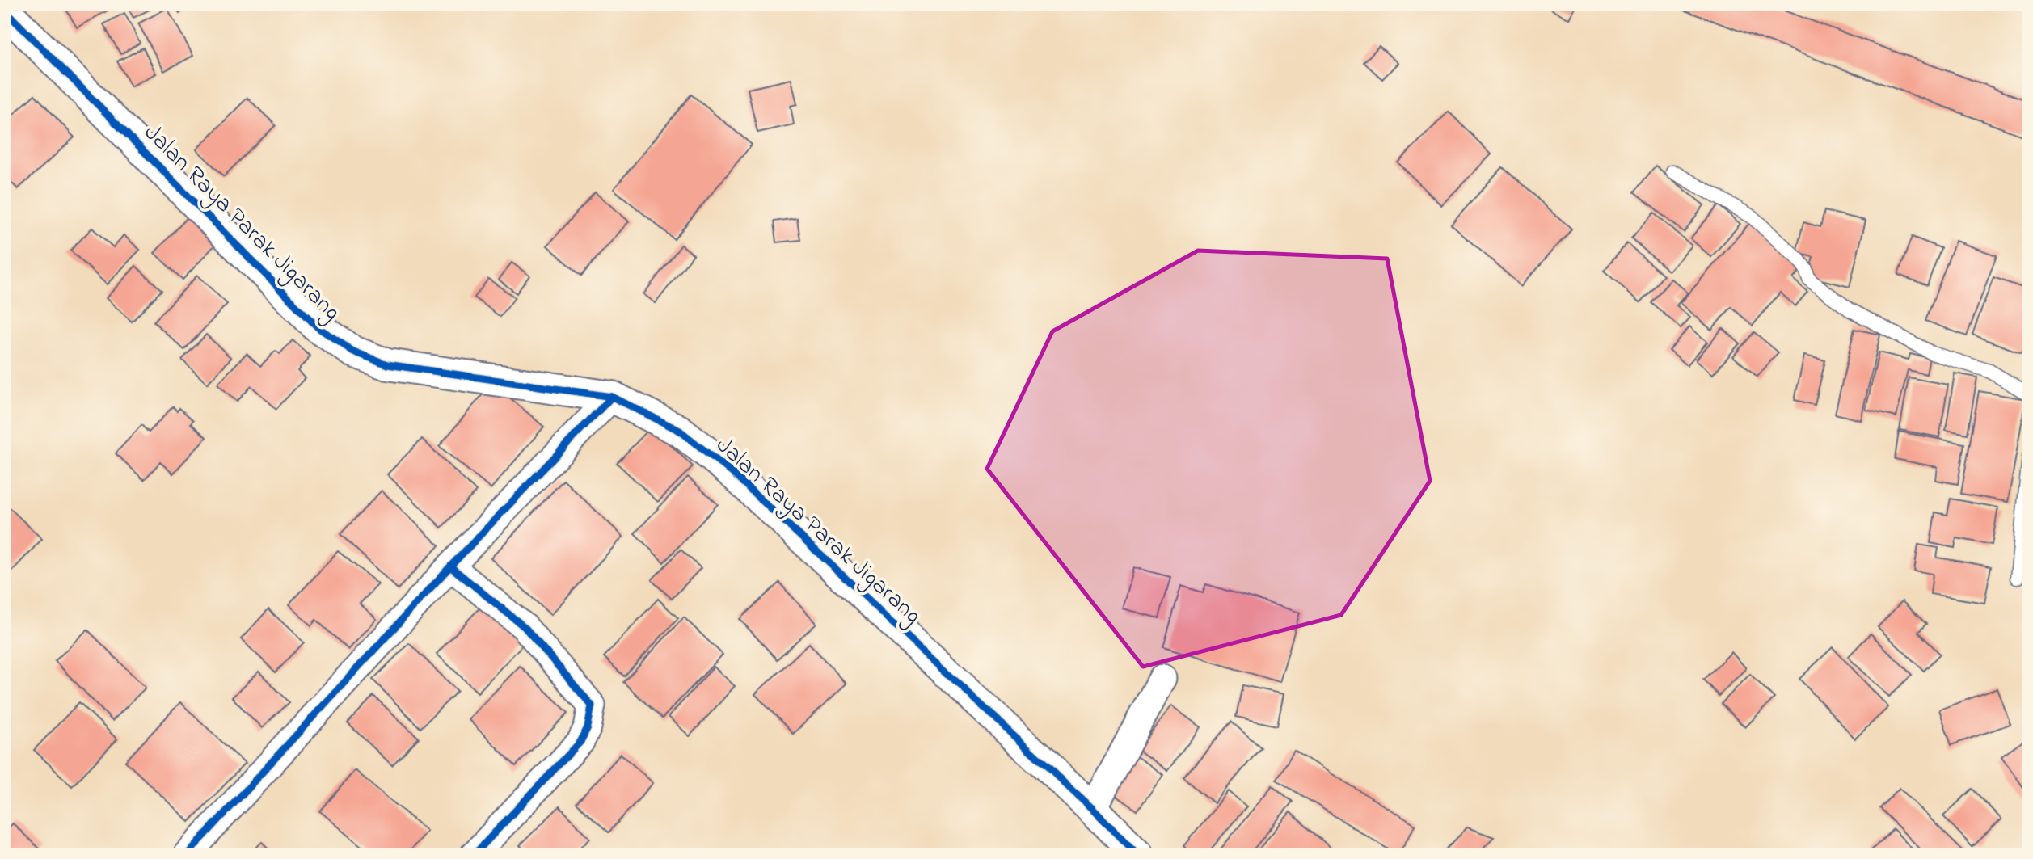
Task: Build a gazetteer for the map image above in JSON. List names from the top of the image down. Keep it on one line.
{"streets":{"street":["Jalan Raya Parak Jigarang"]}}
